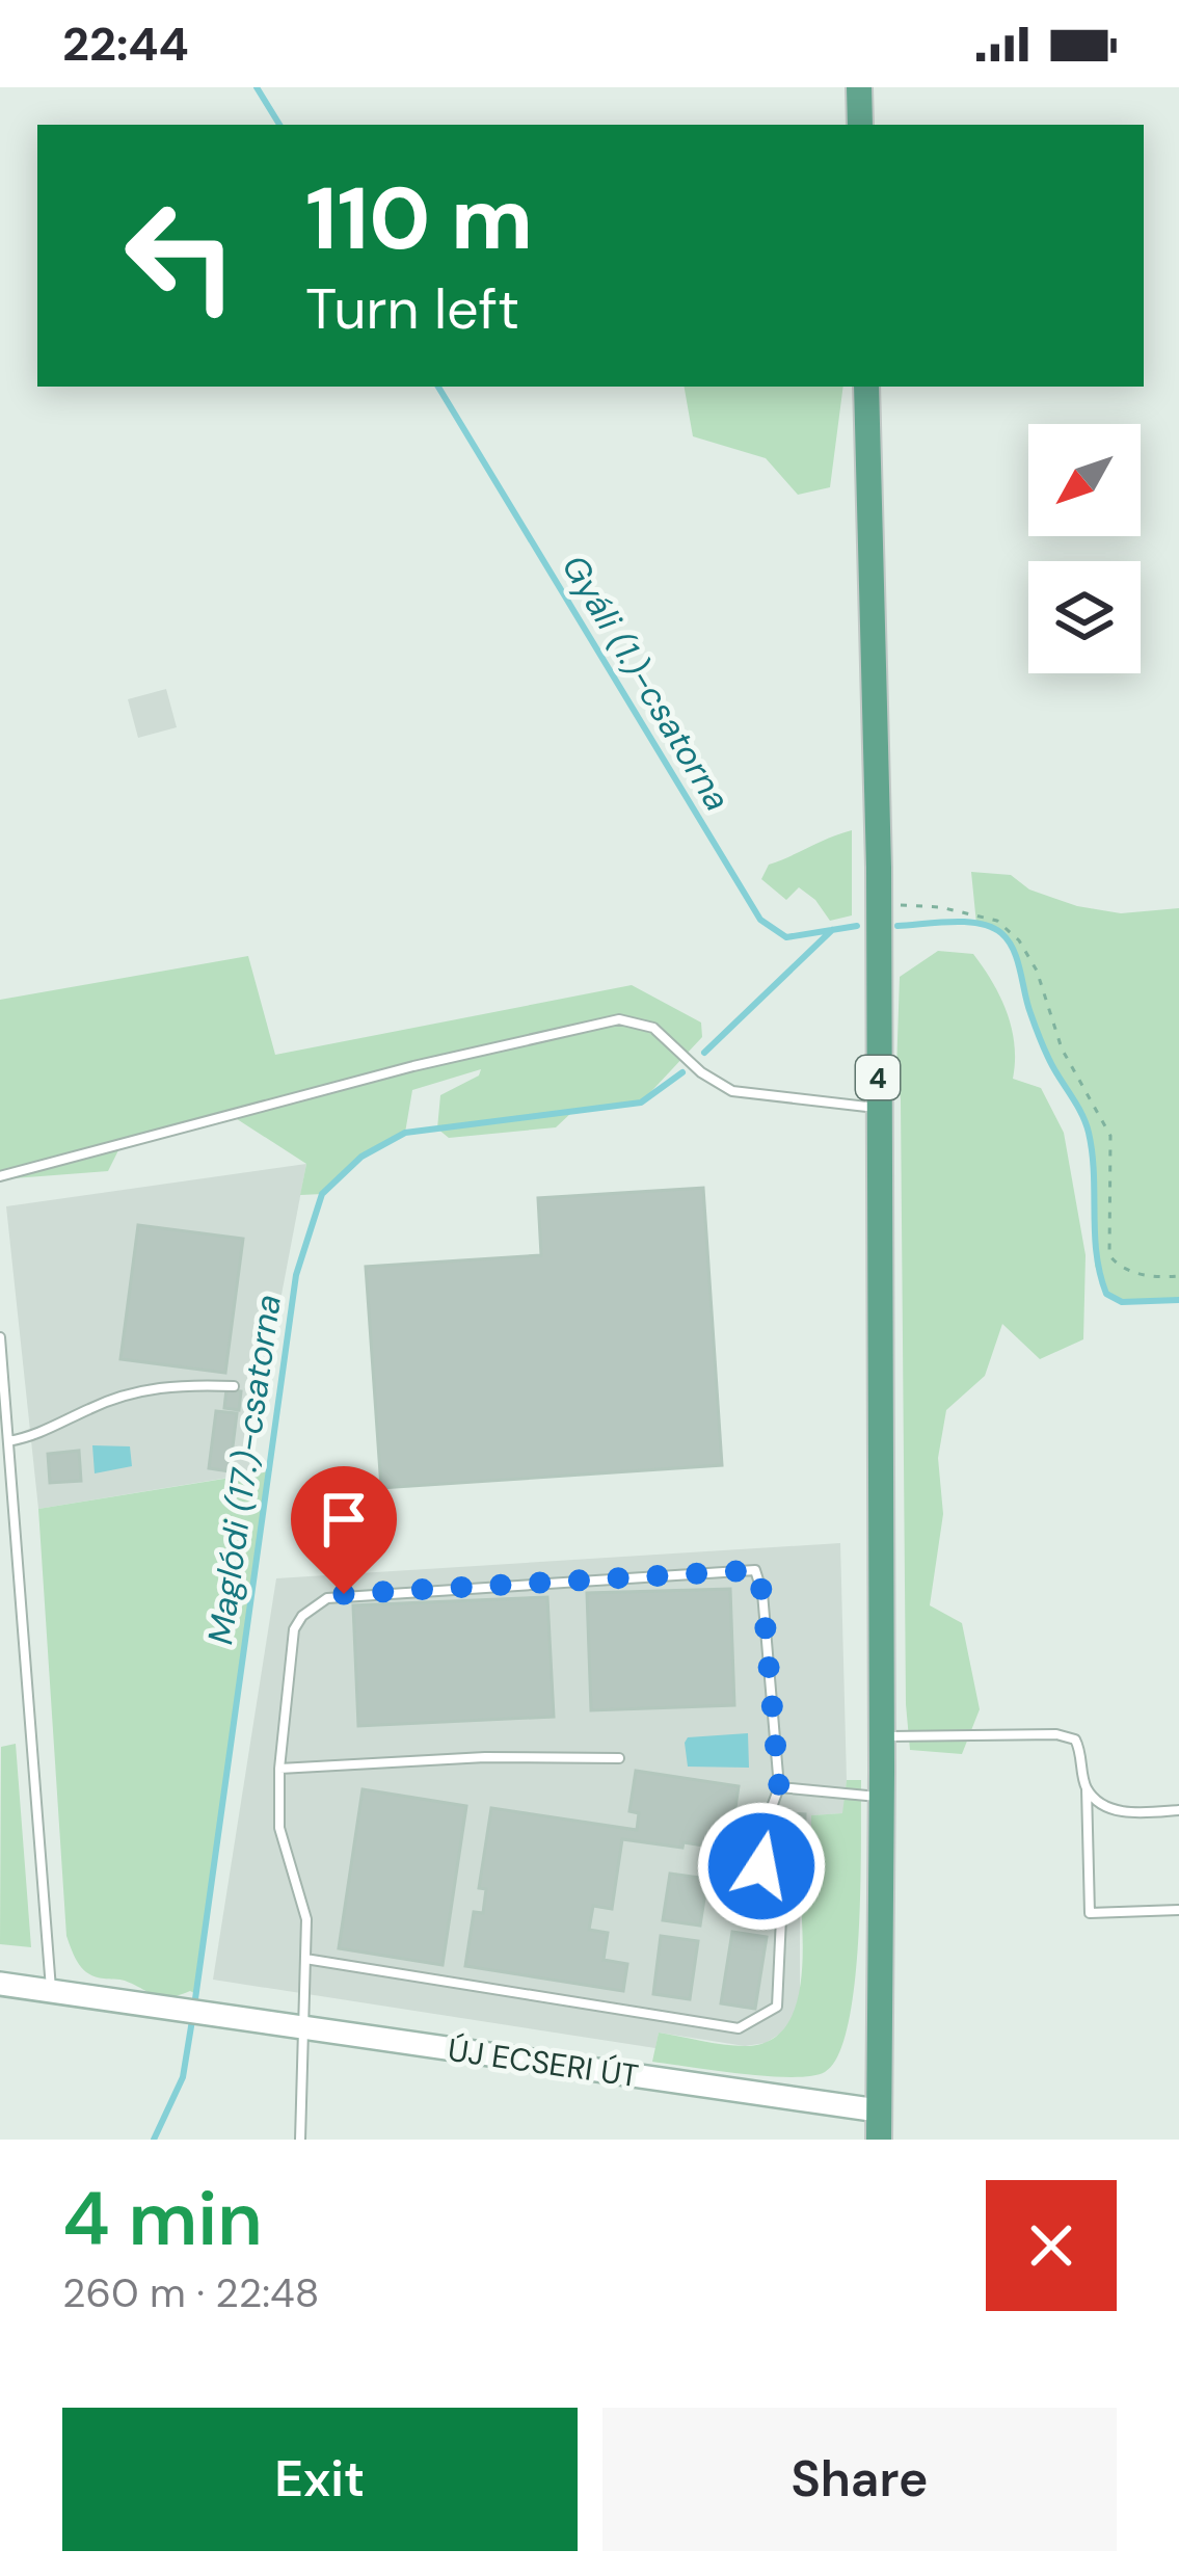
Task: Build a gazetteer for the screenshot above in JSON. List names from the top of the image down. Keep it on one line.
{"streets":{"main road":["4","ÚJ ECSERI ÚT"]},"crossings":[["4","ÚJ ECSERI ÚT"]],"water":["Gyáli (1.)-csatorna","Maglódi (17.)-csatorna"],"north":"bottom left","page":{"status":"22:44","turn":["110 m","Turn left"],"heading":["4 min","260 m · 22:48"],"buttons":["Exit","Share"]}}
